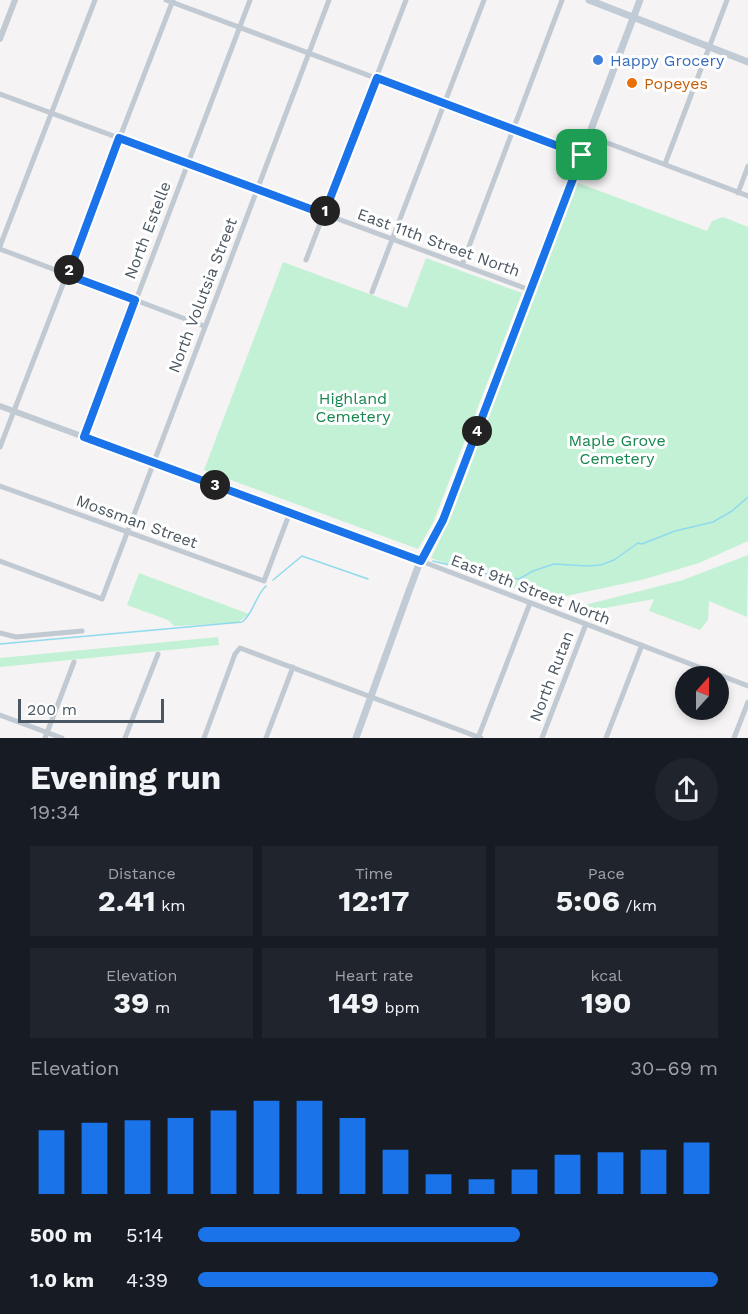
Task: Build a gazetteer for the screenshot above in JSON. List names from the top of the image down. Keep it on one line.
{"streets":{"street":["North Estelle","East 11th Street North","North Volutsia Street","Mossman Street","East 9th Street North","North Rutan"]},"crossings":[["North Estelle","East 11th Street North"],["North Estelle","East 9th Street North"],["East 11th Street North","North Volutsia Street"],["North Volutsia Street","Mossman Street"],["North Volutsia Street","East 9th Street North"],["Mossman Street","East 9th Street North"],["East 9th Street North","North Rutan"]],"parks":["Highland Cemetery","Maple Grove Cemetery"],"places":["Happy Grocery","Popeyes"],"scale_bar":"200 m","north":"top","page":{"pins":["1","2","4","3"],"scale":"200 m","heading":["Evening run","19:34"],"stats":[["Distance","2.41 km"],["Time","12:17"],["Pace","5:06 /km"],["Elevation","39 m"],["Heart rate","149 bpm"],["kcal","190"]],"chart":["Elevation","30–69 m"],"list":[{"name":"500 m","note":"5:14"},{"name":"1.0 km","note":"4:39"}]}}
